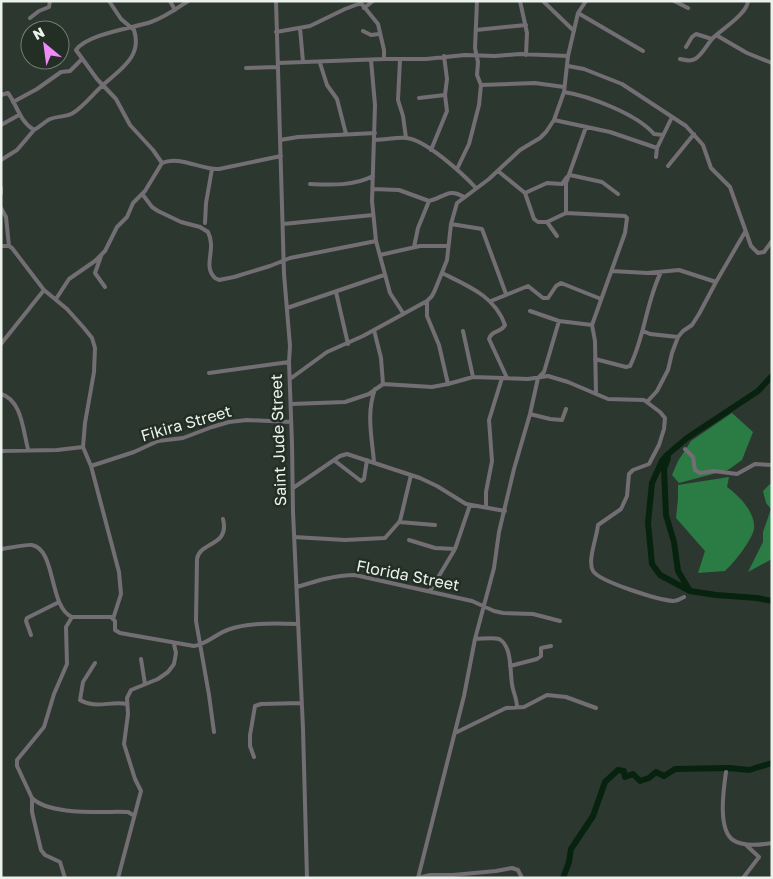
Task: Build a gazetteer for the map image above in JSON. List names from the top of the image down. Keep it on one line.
{"streets":{"street":["Fikira Street","Saint Jude Street","Florida Street"]},"crossings":[["Fikira Street","Saint Jude Street"],["Saint Jude Street","Florida Street"]],"north":"top left"}
